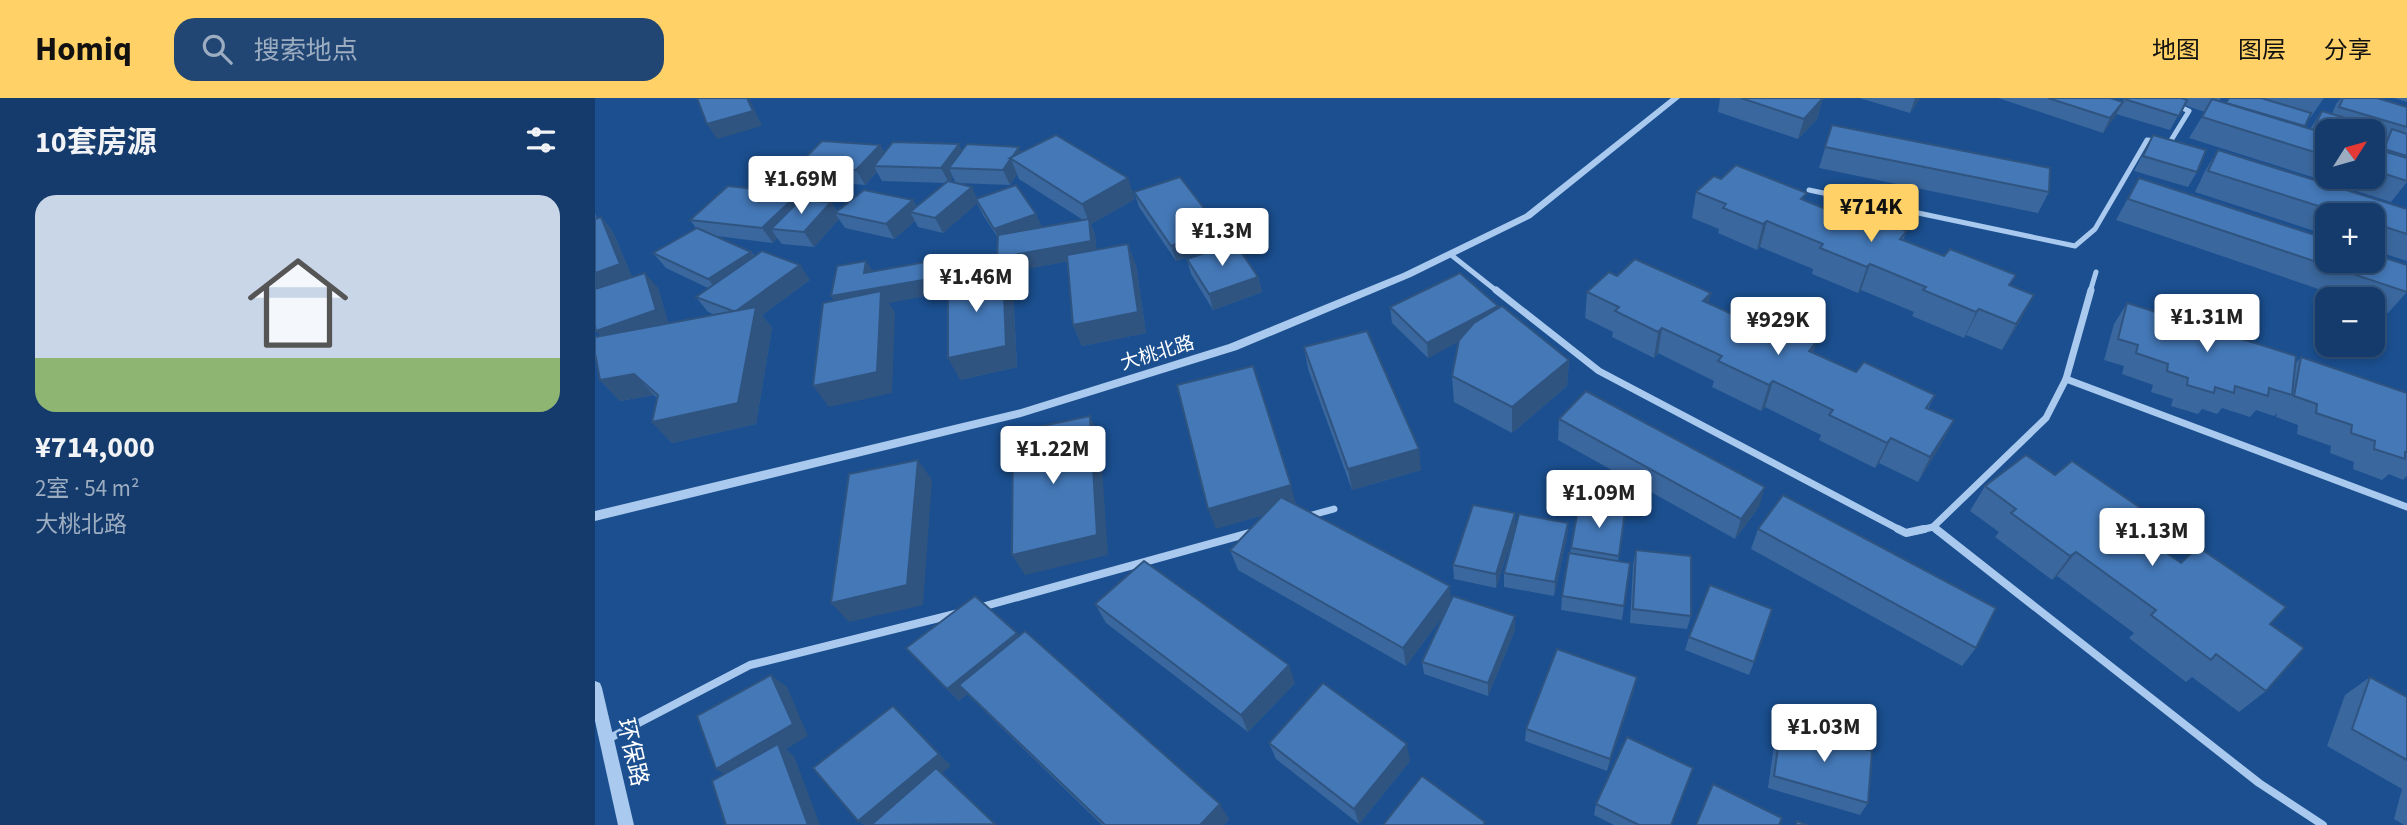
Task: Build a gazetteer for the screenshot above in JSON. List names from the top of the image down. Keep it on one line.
{"streets":{"street":["大桃北路","环保路"]},"north":"top right","page":{"header":"Homiq","search":"搜索地点","nav":["地图","图层","分享"],"heading":"10套房源","map_buttons":["+","−"],"price":["¥1.69M","¥714K","¥1.3M","¥1.46M","¥1.31M","¥929K","¥1.22M","¥1.09M","¥1.13M","¥1.03M"],"list":[{"name":"¥714,000","note":"2室 · 54 m² · 大桃北路"}]}}
